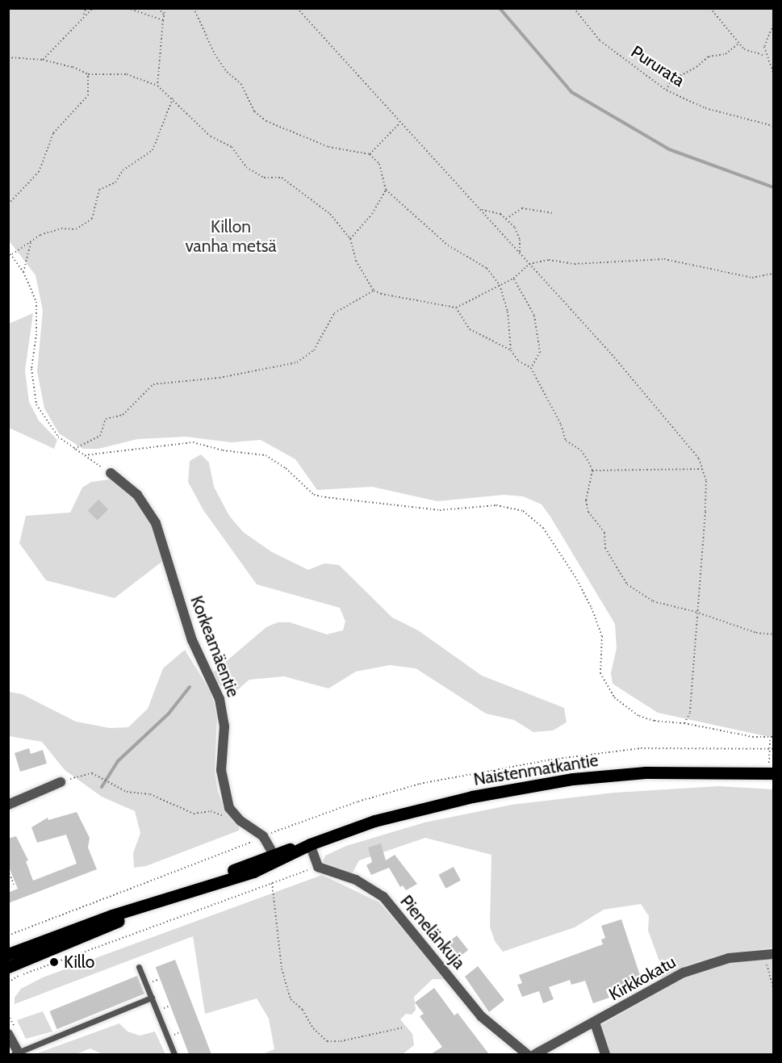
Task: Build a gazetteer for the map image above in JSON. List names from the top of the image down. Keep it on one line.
{"streets":{"main road":["Naistenmatkantie"],"street":["Korkeamäentie","Pienelänkuja","Kirkkokatu"],"path":["Pururata"]},"crossings":[["Korkeamäentie","Naistenmatkantie"]],"parks":["Killon vanha metsä"],"places":["Killo"]}
